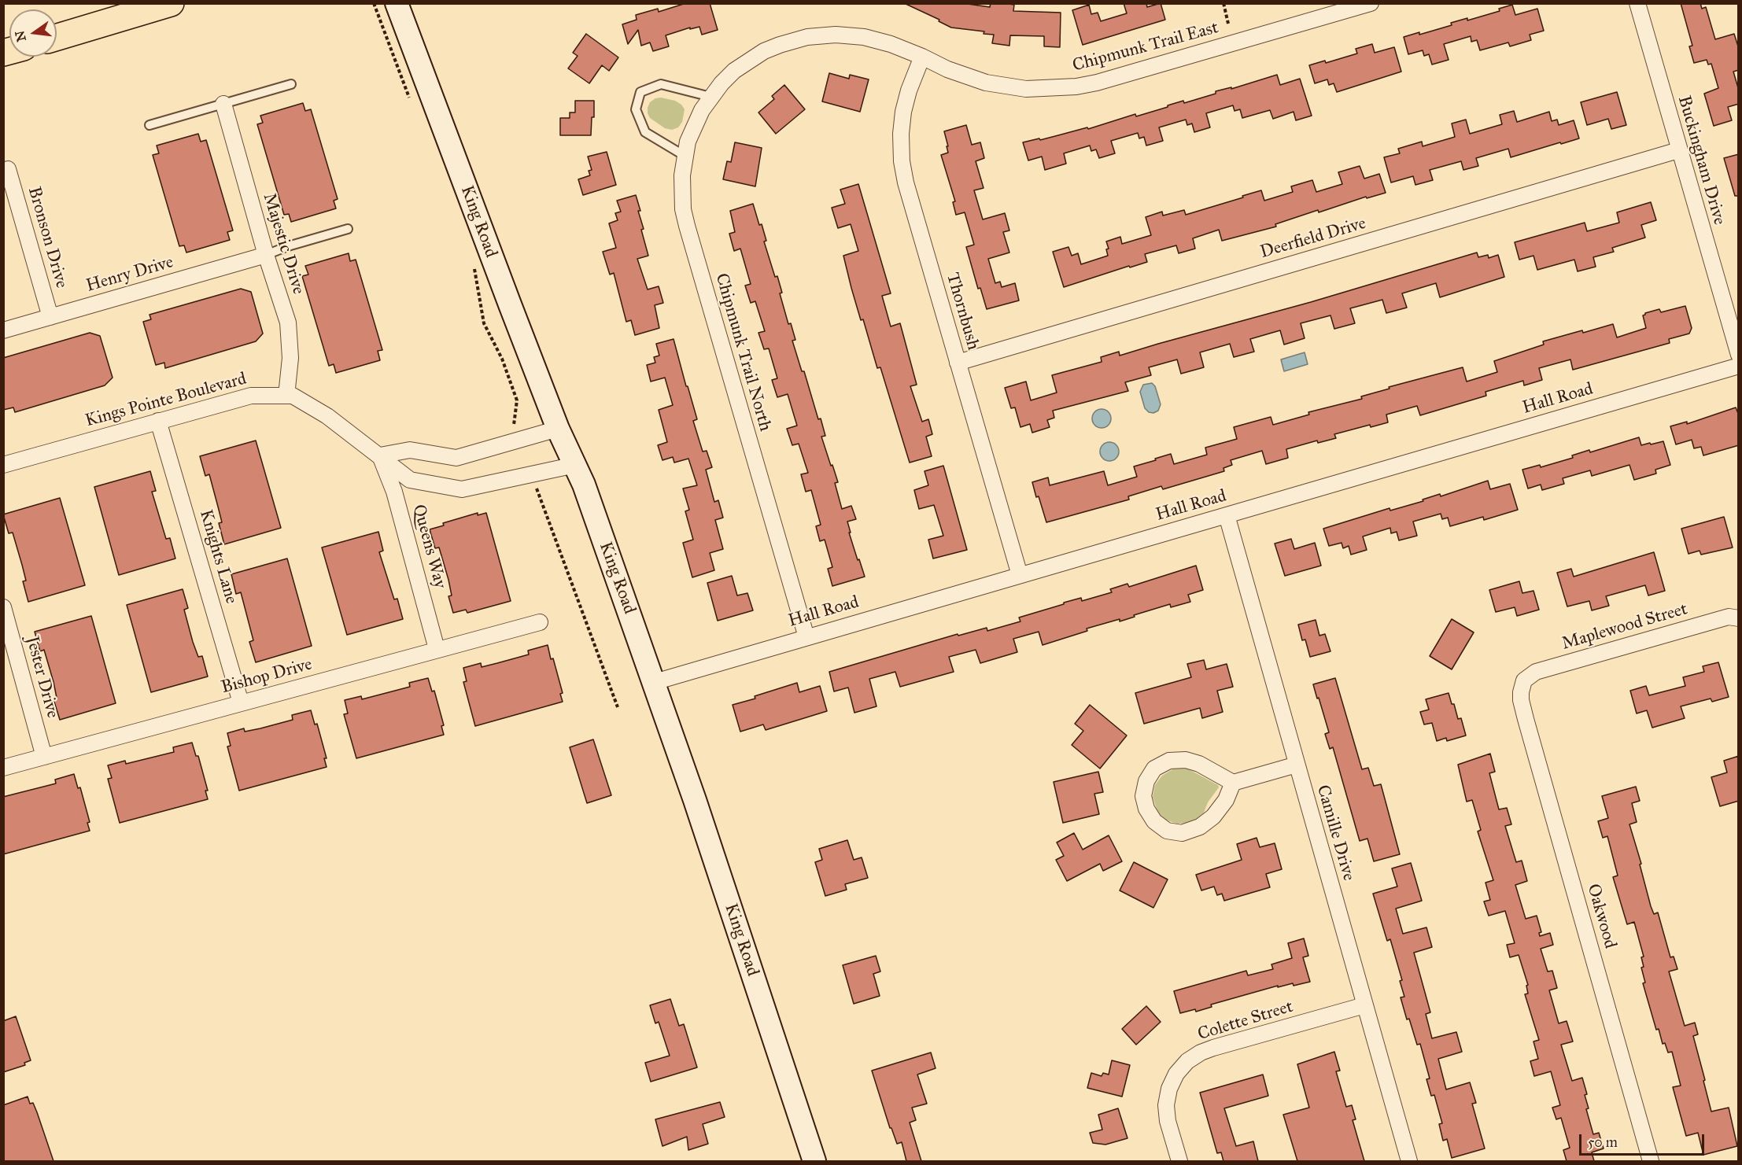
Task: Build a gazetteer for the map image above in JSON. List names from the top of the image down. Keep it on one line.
{"streets":{"main road":["King Road"],"street":["Chipmunk Trail East","Buckingham Drive","Bronson Drive","Deerfield Drive","Majestic Drive","Henry Drive","Thornbush","Chipmunk Trail North","Hall Road","Kings Pointe Boulevard","Queens Way","Knights Lane","Maplewood Street","Bishop Drive","Jester Drive","Camille Drive","Oakwood","Colette Street"]},"crossings":[["Chipmunk Trail East","Thornbush"],["Chipmunk Trail East","Chipmunk Trail North"],["Buckingham Drive","Deerfield Drive"],["King Road","Hall Road"],["King Road","Kings Pointe Boulevard"],["Bronson Drive","Henry Drive"],["Deerfield Drive","Thornbush"],["Majestic Drive","Henry Drive"],["Majestic Drive","Kings Pointe Boulevard"],["Thornbush","Hall Road"],["Chipmunk Trail North","Hall Road"],["Hall Road","Camille Drive"],["Kings Pointe Boulevard","Queens Way"],["Kings Pointe Boulevard","Knights Lane"],["Queens Way","Bishop Drive"],["Knights Lane","Bishop Drive"],["Maplewood Street","Oakwood"],["Bishop Drive","Jester Drive"],["Camille Drive","Colette Street"]],"scale_bar":"50 m","north":"left"}
